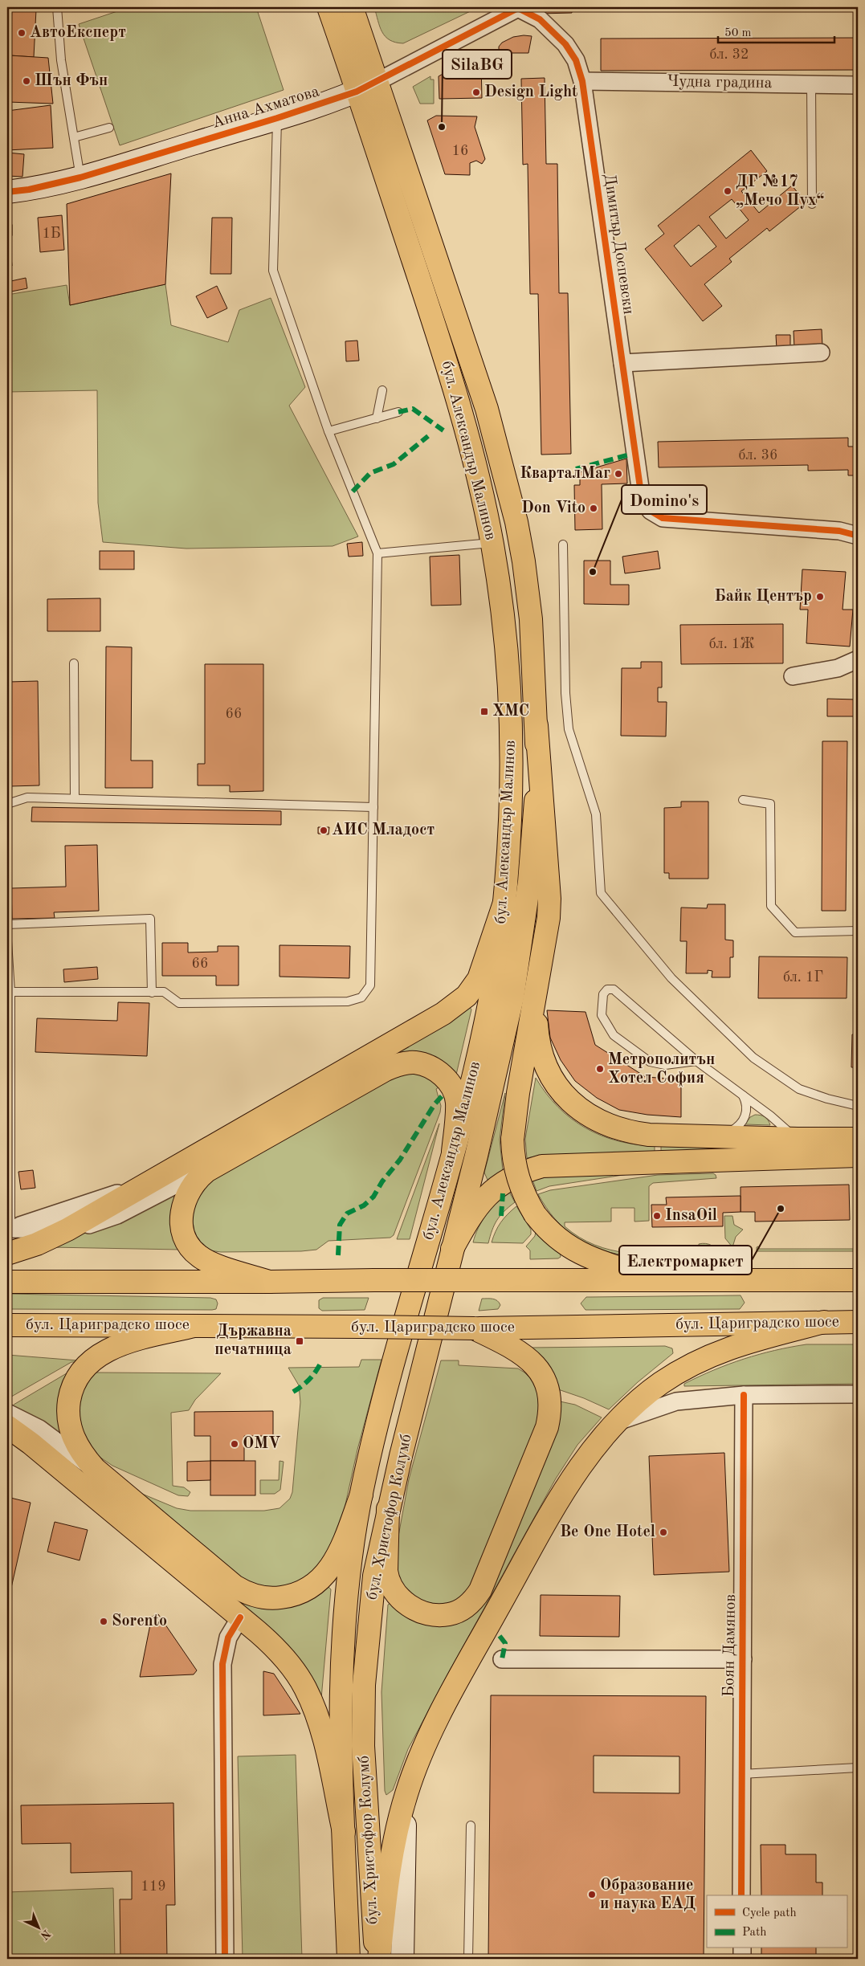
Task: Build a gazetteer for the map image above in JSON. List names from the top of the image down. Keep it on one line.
{"streets":{"main road":["бул. Александър Малинов","бул. Цариградско шосе","бул. Христофор Колумб"],"street":["Чудна градина","Анна Ахматова","Димитър Доспевски","Боян Дамянов"]},"crossings":[["Чудна градина","Димитър Доспевски"],["Анна Ахматова","Димитър Доспевски"],["Анна Ахматова","бул. Александър Малинов"],["бул. Александър Малинов","бул. Христофор Колумб"]],"places":{"other":["АвтоЕксперт","Шън Фън","Design Light","SilaBG","ДГ №17 „Мечо Пух“","КварталМаг","Don Vito","Domino's","Байк Център","АИС Младост","Метрополитън Хотел София","Електромаркет","InsaOil","OMV","Be One Hotel","Sorento","Образование и наука ЕАД"],"transit":["ХМС","Държавна печатница"]},"house_numbers":["бл. 32","16","1Б","бл. 36","бл. 1Ж","66","66","бл. 1Г","119"],"legend":["Cycle path","Path"],"scale_bar":"50 m","north":"bottom right"}
